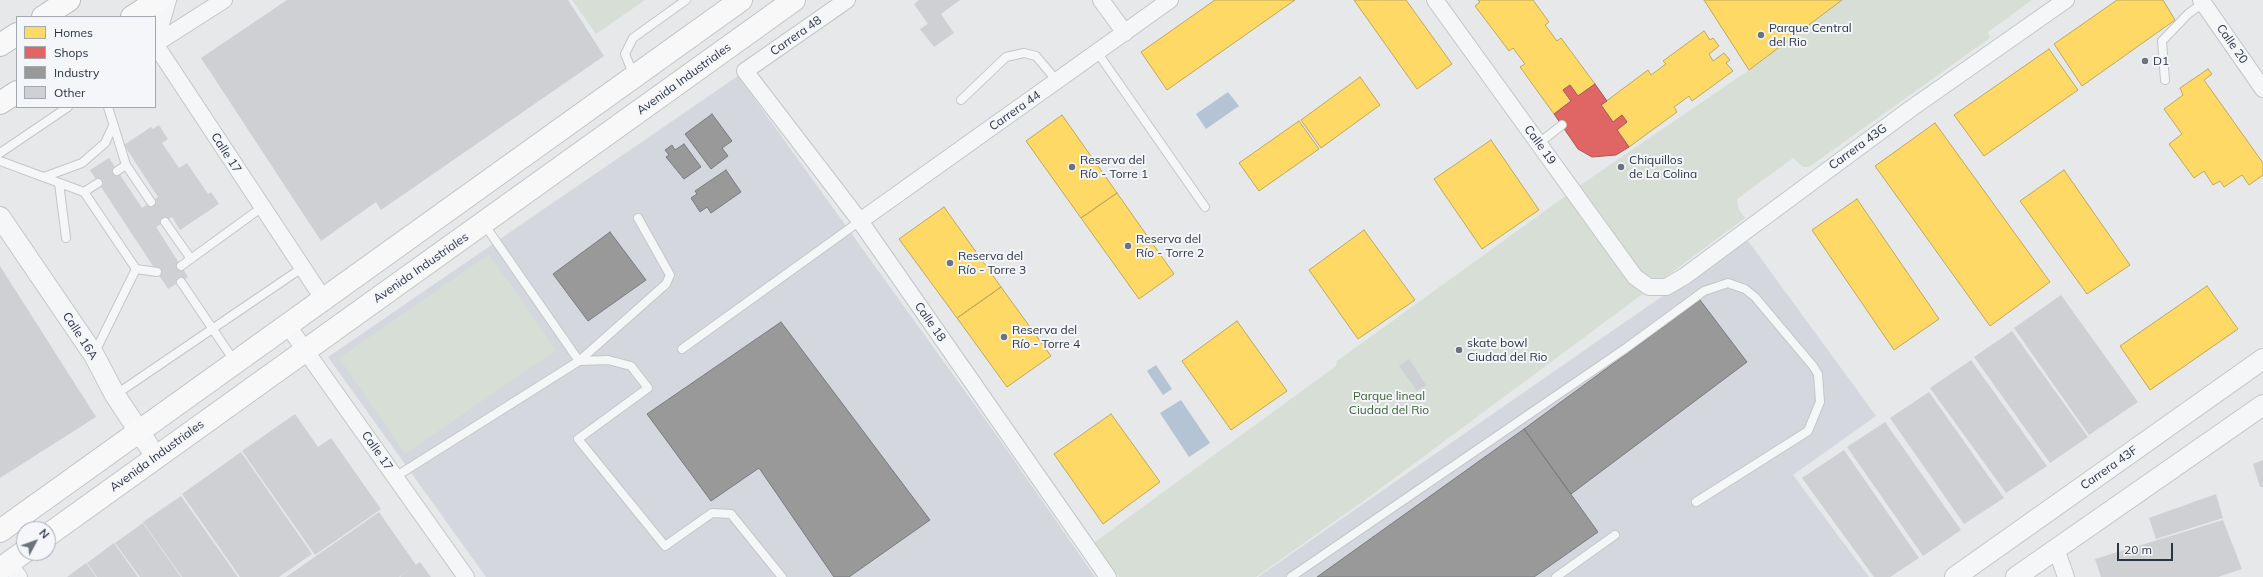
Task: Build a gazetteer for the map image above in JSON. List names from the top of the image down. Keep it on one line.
{"streets":{"main road":["Avenida Industriales"],"street":["Carrera 48","Calle 20","Carrera 44","Calle 19","Carrera 43G","Calle 17","Calle 18","Calle 16A","Carrera 43F"]},"crossings":[["Carrera 48","Calle 18"],["Avenida Industriales","Calle 17"],["Avenida Industriales","Calle 16A"],["Carrera 44","Calle 18"],["Calle 19","Carrera 43G"]],"parks":["Parque lineal Ciudad del Rio"],"places":["Parque Central del Rio","D1","Reserva del Río - Torre 1","Chiquillos de La Colina","Reserva del Río - Torre 2","Reserva del Río - Torre 3","Reserva del Río - Torre 4","skate bowl Ciudad del Rio"],"legend":["Homes","Shops","Industry","Other"],"scale_bar":"20 m","north":"top right"}
